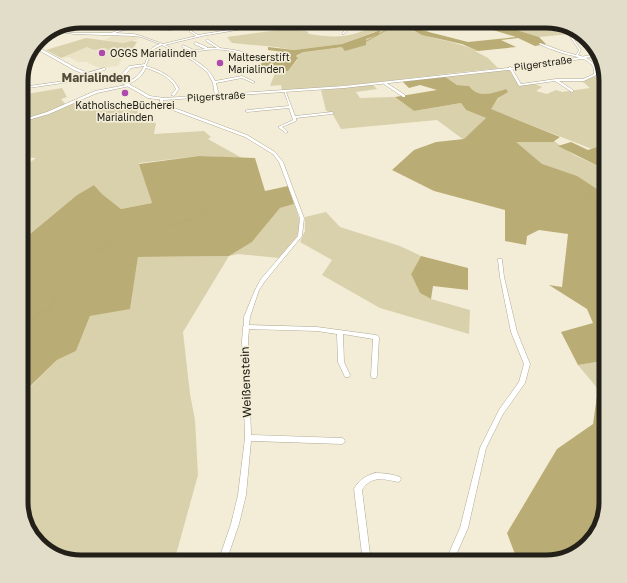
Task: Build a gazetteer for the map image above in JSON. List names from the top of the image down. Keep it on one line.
{"streets":{"main road":["Pilgerstraße"],"street":["Weißenstein"]},"crossings":[["Pilgerstraße","Weißenstein"]],"districts":["Marialinden"],"places":["OGGS Marialinden","Malteserstift Marialinden","KatholischeBücherei Marialinden"]}
